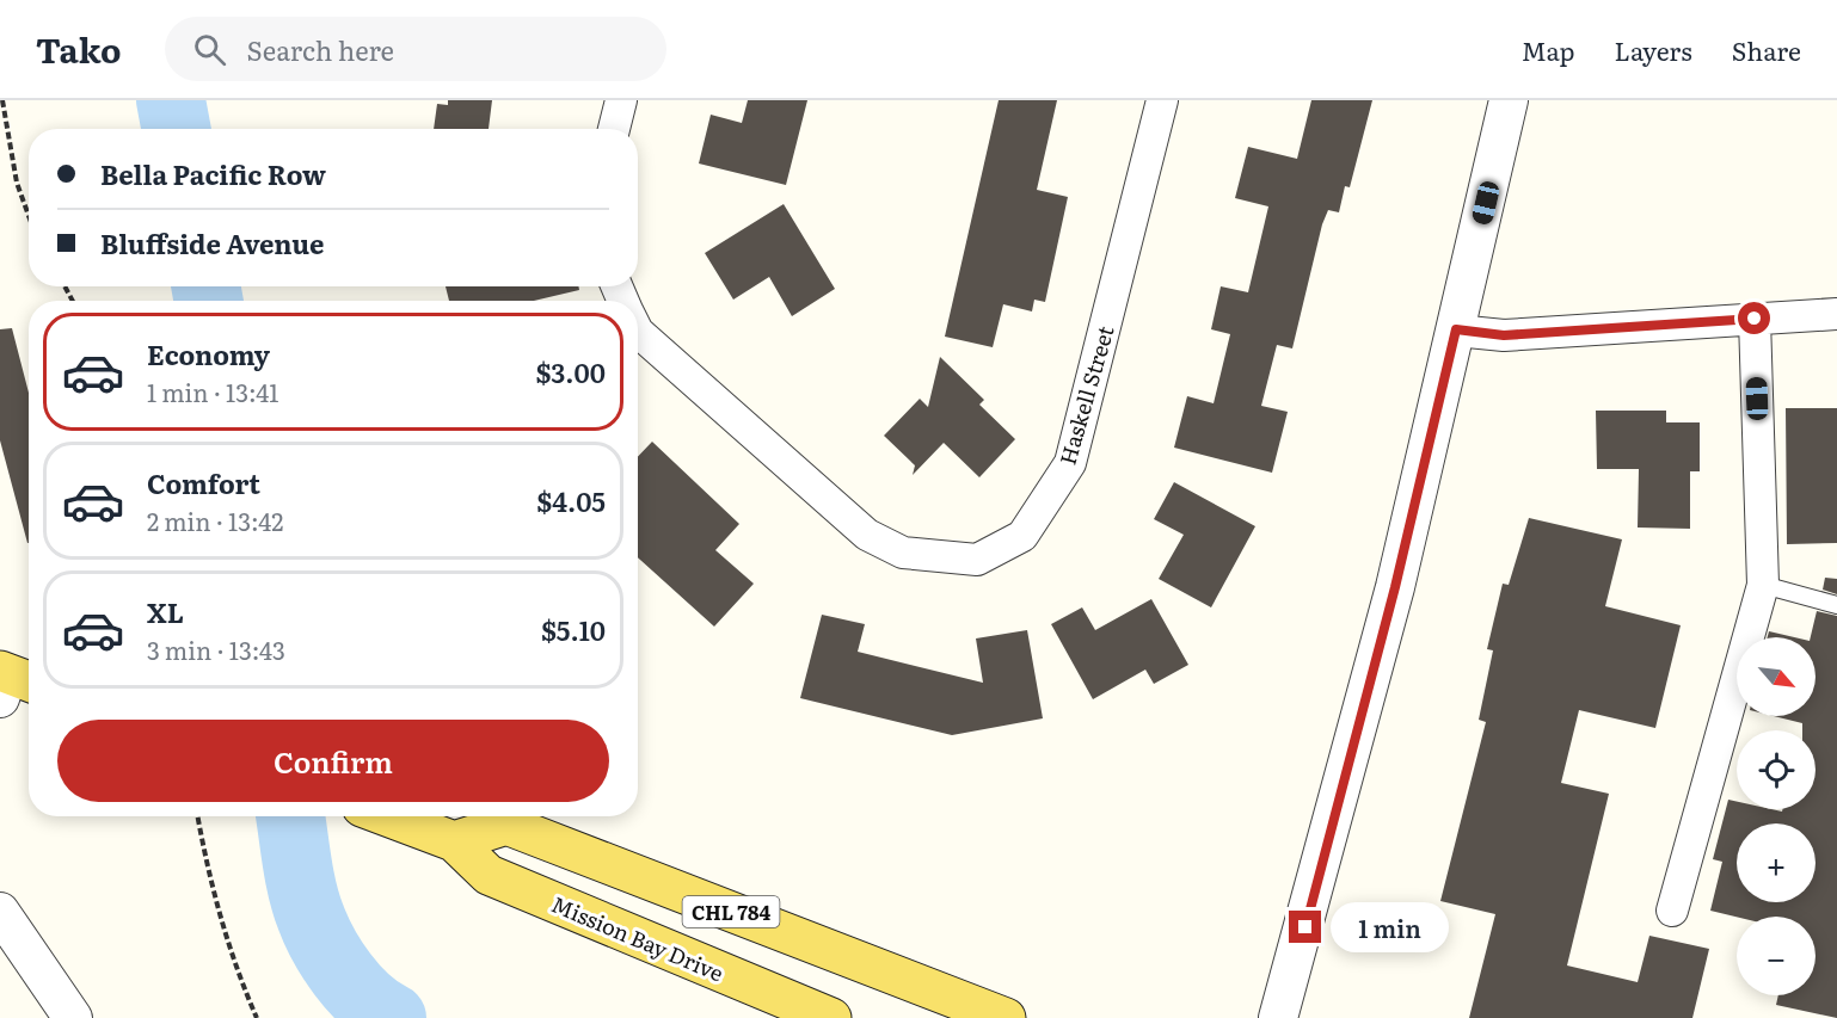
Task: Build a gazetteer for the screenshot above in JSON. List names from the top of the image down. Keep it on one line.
{"streets":{"main road":["CHL 784","Mission Bay Drive"],"street":["Haskell Street"]},"crossings":[["CHL 784","Mission Bay Drive"]],"north":"bottom right","page":{"header":"Tako","search":"Search here","nav":["Map","Layers","Share"],"banner":["Bella Pacific Row","Bluffside Avenue"],"list":[{"name":"Economy","note":"1 min · 13:41","value":"$3.00"},{"name":"Comfort","note":"2 min · 13:42","value":"$4.05"},{"name":"XL","note":"3 min · 13:43","value":"$5.10"}],"map_buttons":["+","−"],"buttons":"Confirm","bubble":"1 min"}}
